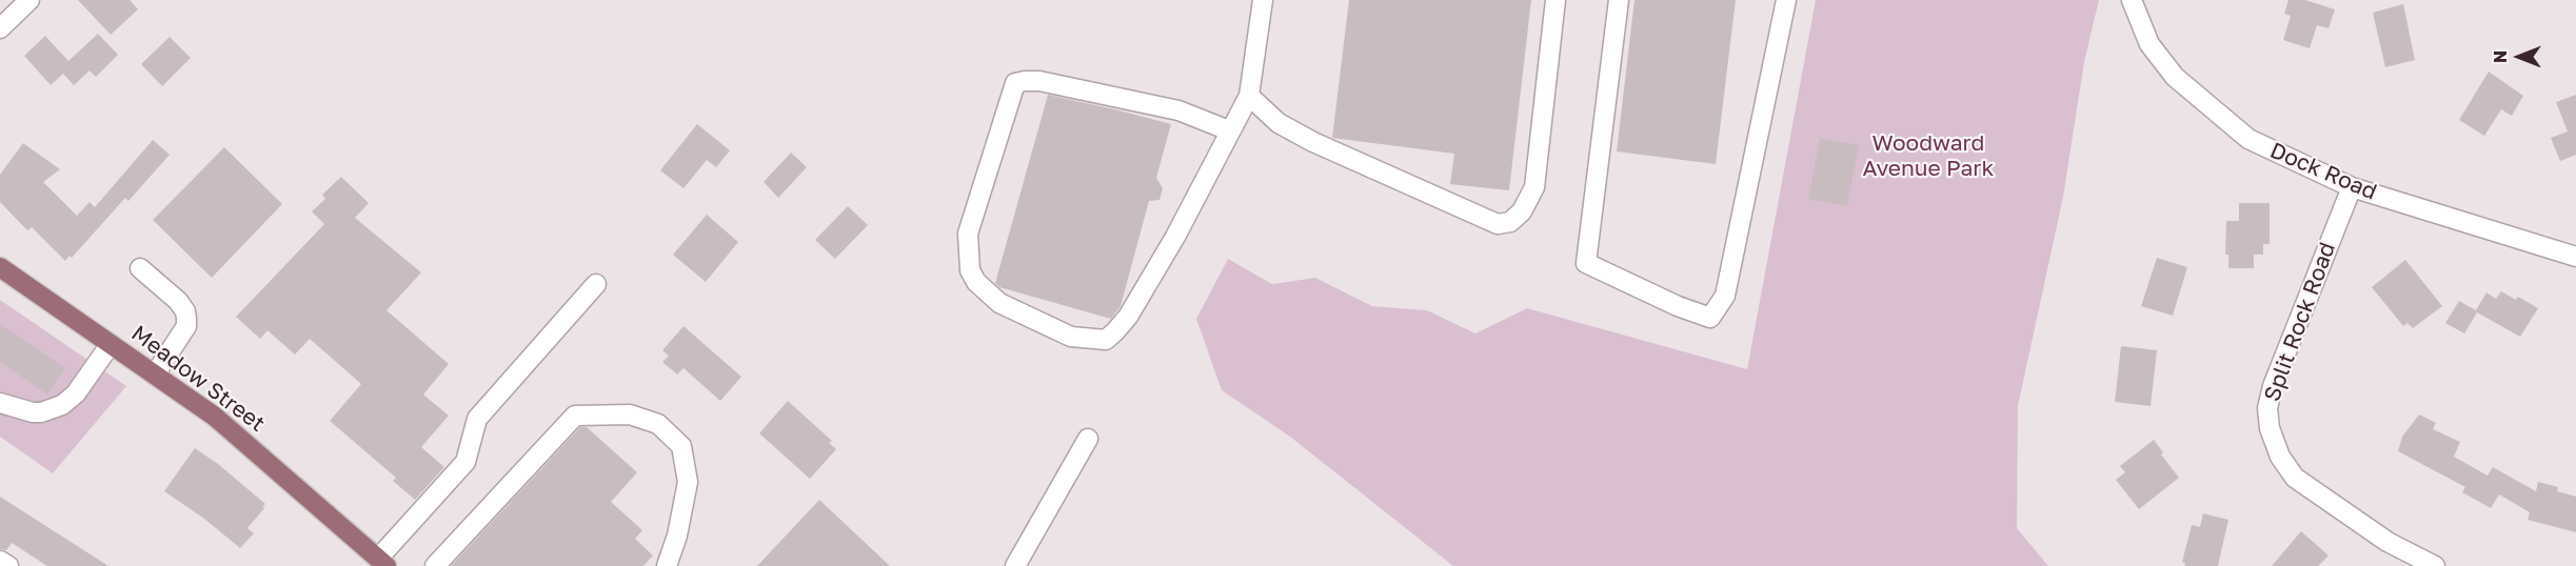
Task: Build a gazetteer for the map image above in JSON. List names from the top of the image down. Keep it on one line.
{"streets":{"main road":["Meadow Street"],"street":["Dock Road","Split Rock Road"]},"crossings":[["Dock Road","Split Rock Road"]],"parks":["Woodward Avenue Park"],"north":"left"}
